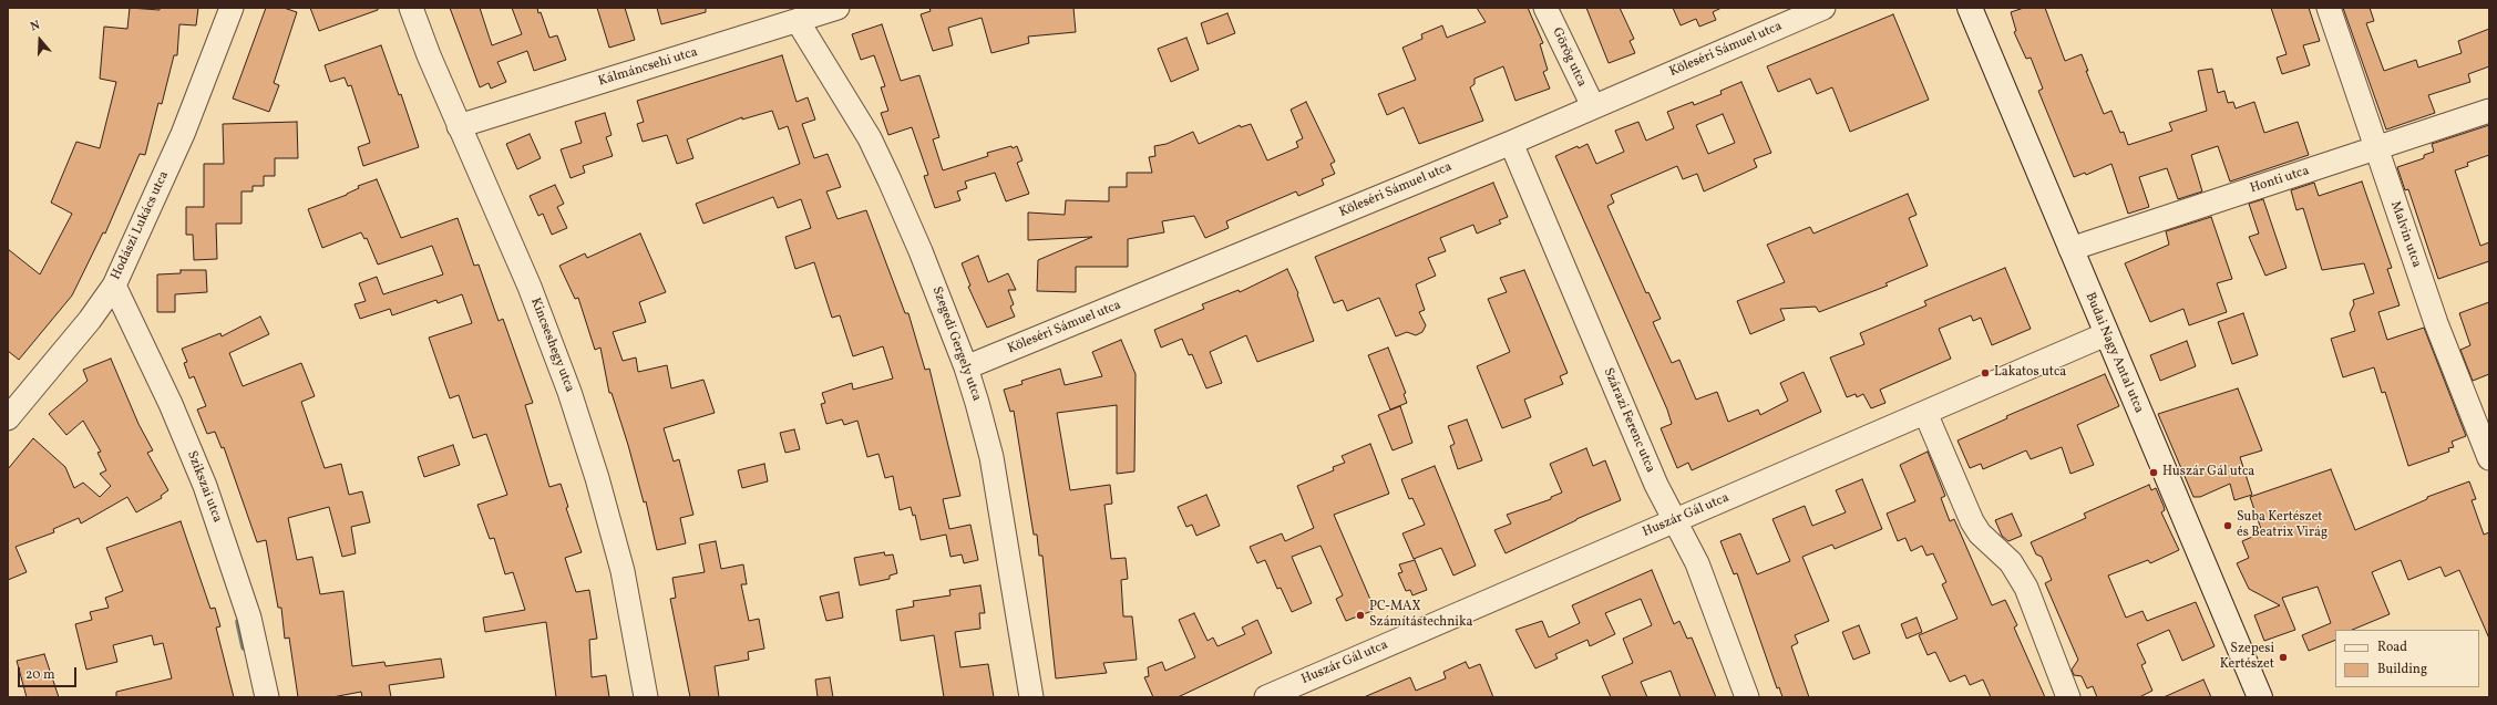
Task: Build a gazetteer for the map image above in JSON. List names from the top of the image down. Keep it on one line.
{"streets":{"street":["Köleséri Sámuel utca","Görög utca","Kálmáncsehi utca","Honti utca","Hodászi Lukács utca","Malvin utca","Szegedi Gergely utca","Kincseshegy utca","Budai Nagy Antal utca","Szárazi Ferenc utca","Szikszai utca","Huszár Gál utca"]},"crossings":[["Köleséri Sámuel utca","Görög utca"],["Köleséri Sámuel utca","Szegedi Gergely utca"],["Köleséri Sámuel utca","Szárazi Ferenc utca"],["Kálmáncsehi utca","Szegedi Gergely utca"],["Kálmáncsehi utca","Kincseshegy utca"],["Honti utca","Malvin utca"],["Honti utca","Budai Nagy Antal utca"],["Hodászi Lukács utca","Szikszai utca"],["Budai Nagy Antal utca","Huszár Gál utca"],["Szárazi Ferenc utca","Huszár Gál utca"]],"places":["Lakatos utca","Huszár Gál utca","Suba Kertészet és Beatrix Virág","PC-MAX Számítástechnika","Szepesi Kertészet"],"legend":["Road","Building"],"scale_bar":"20 m","north":"top"}
